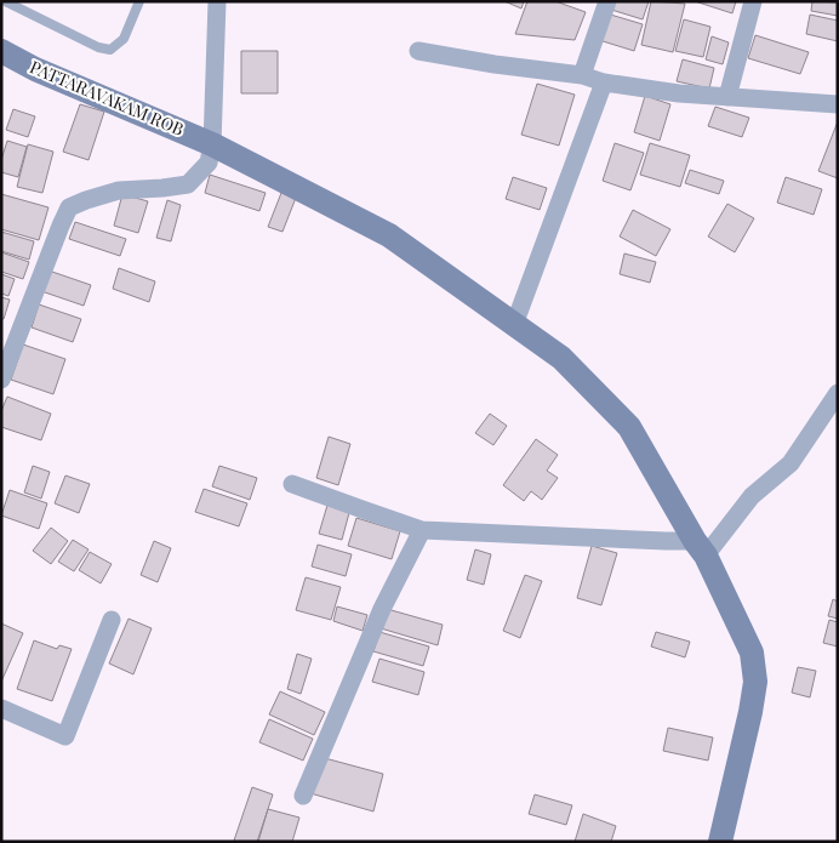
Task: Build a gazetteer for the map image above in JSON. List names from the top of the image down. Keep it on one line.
{"streets":{"main road":["PATTARAVAKAM ROB"]}}
